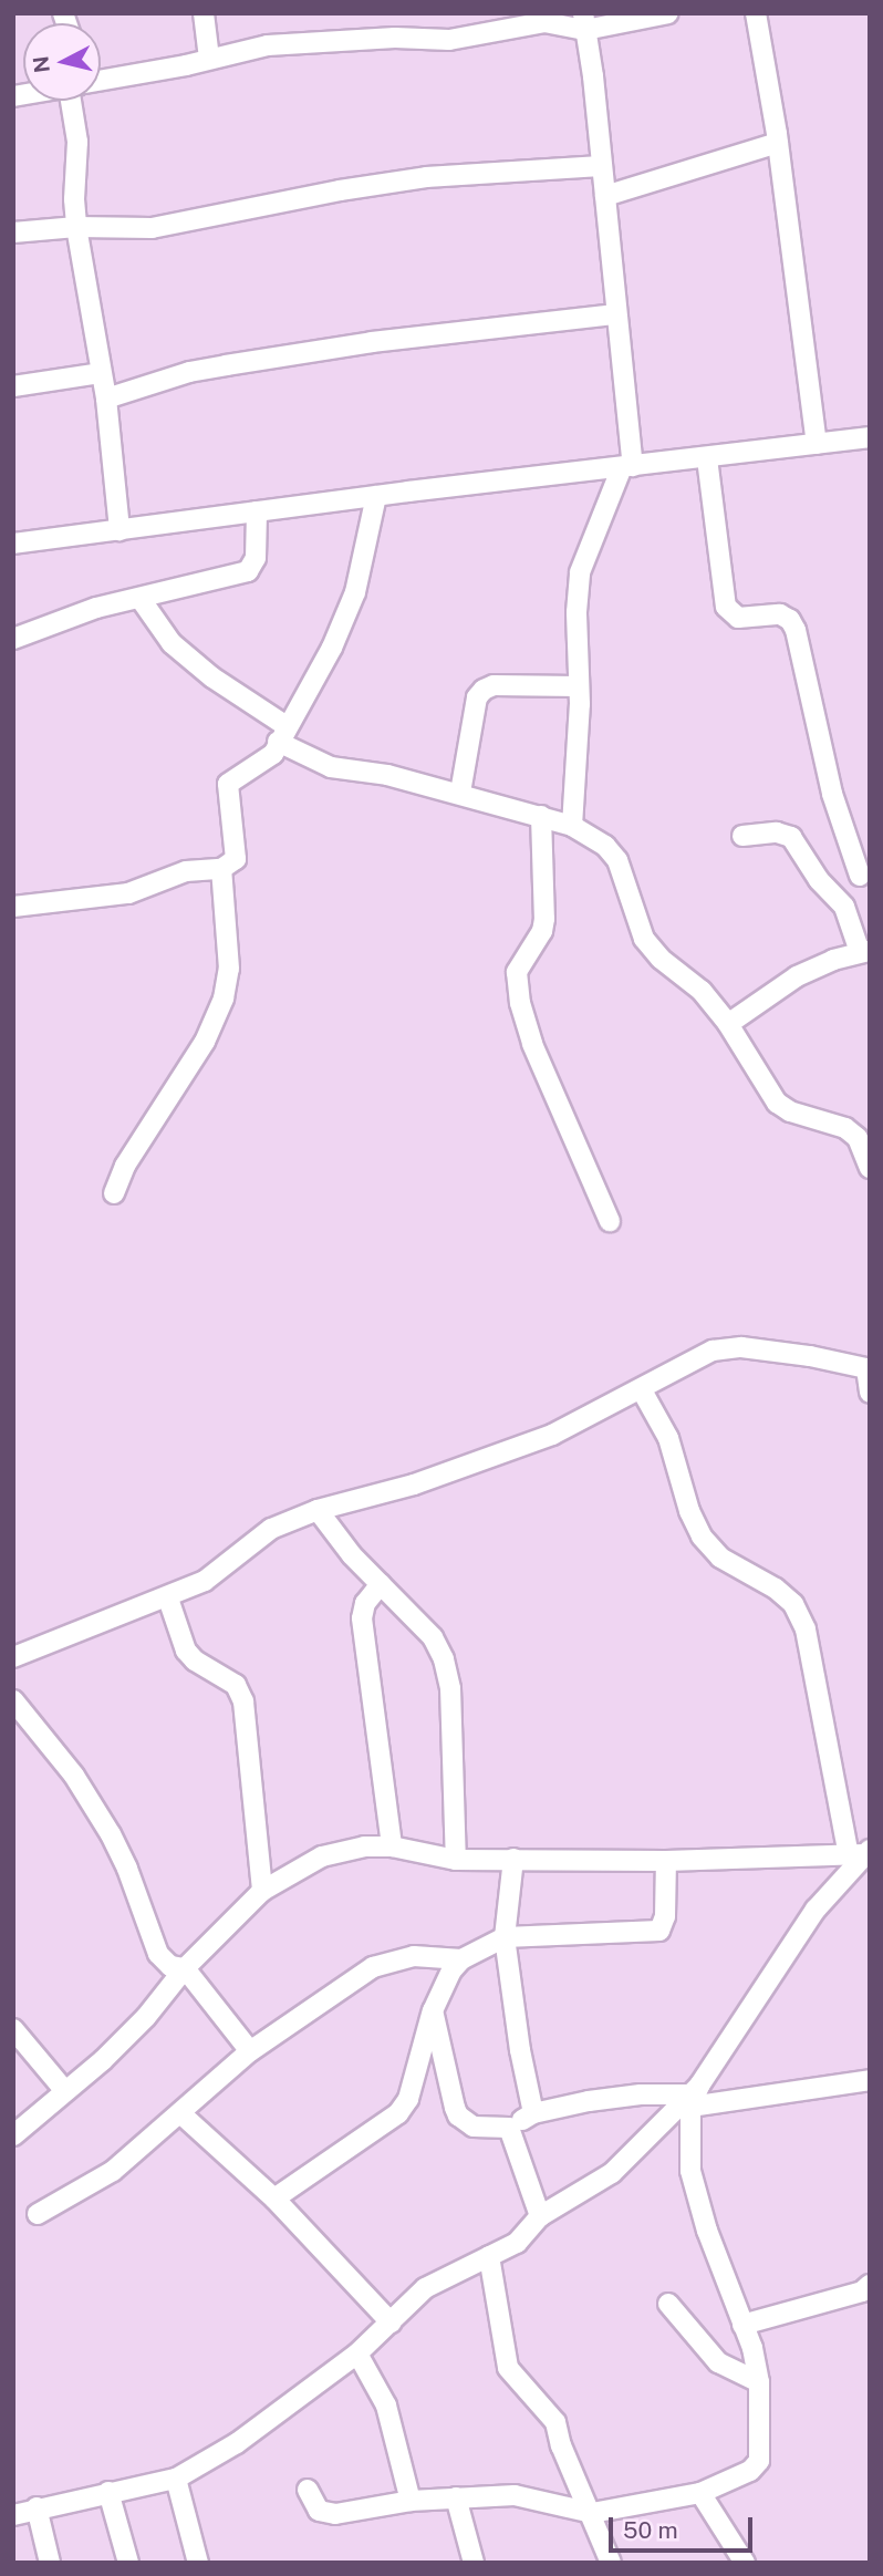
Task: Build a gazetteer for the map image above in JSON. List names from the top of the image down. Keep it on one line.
{"scale_bar":"50 m","north":"left"}
